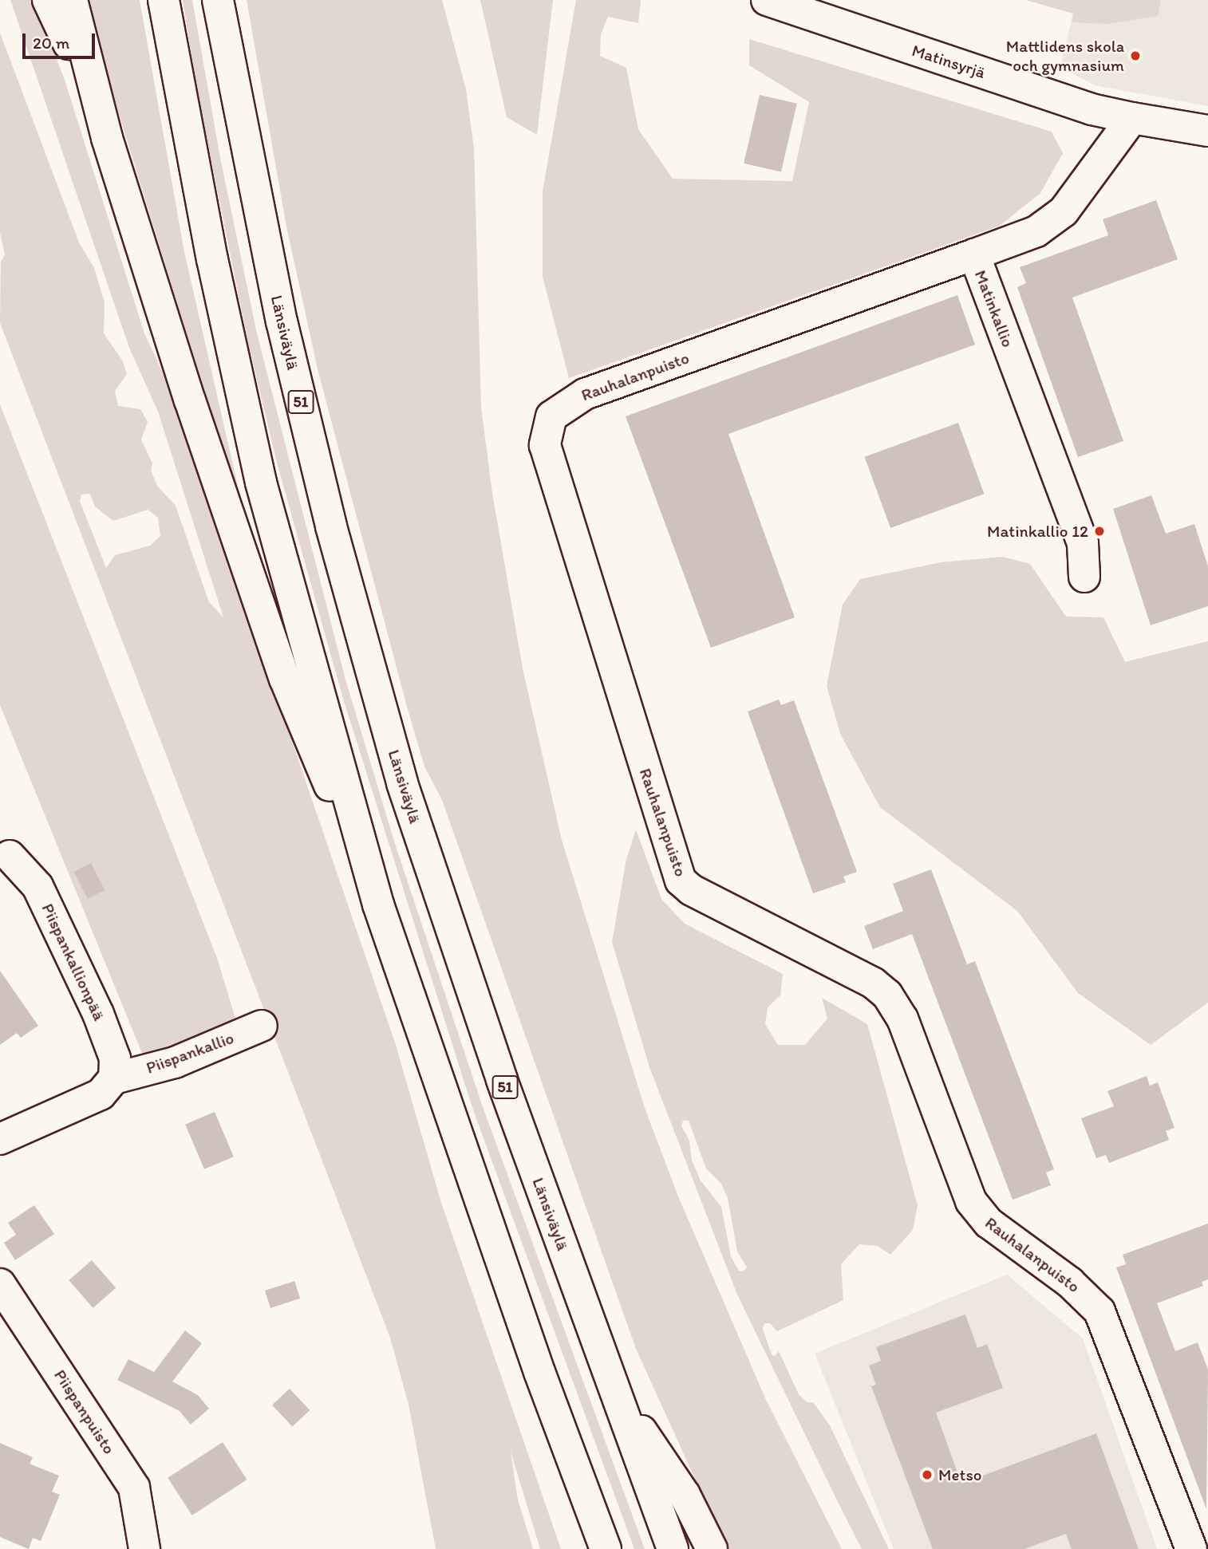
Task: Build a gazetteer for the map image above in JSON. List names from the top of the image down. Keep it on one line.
{"streets":{"main road":["Matinsyrjä","Matinkallio","Länsiväylä","Rauhalanpuisto","51","Piispankallionpää","Piispankallio","Piispanpuisto"]},"crossings":[["Matinsyrjä","Matinkallio"],["Matinkallio","Rauhalanpuisto"],["Länsiväylä","51"],["Piispankallionpää","Piispankallio"]],"places":["Mattlidens skola och gymnasium","Matinkallio 12","Metso"],"scale_bar":"20 m"}
